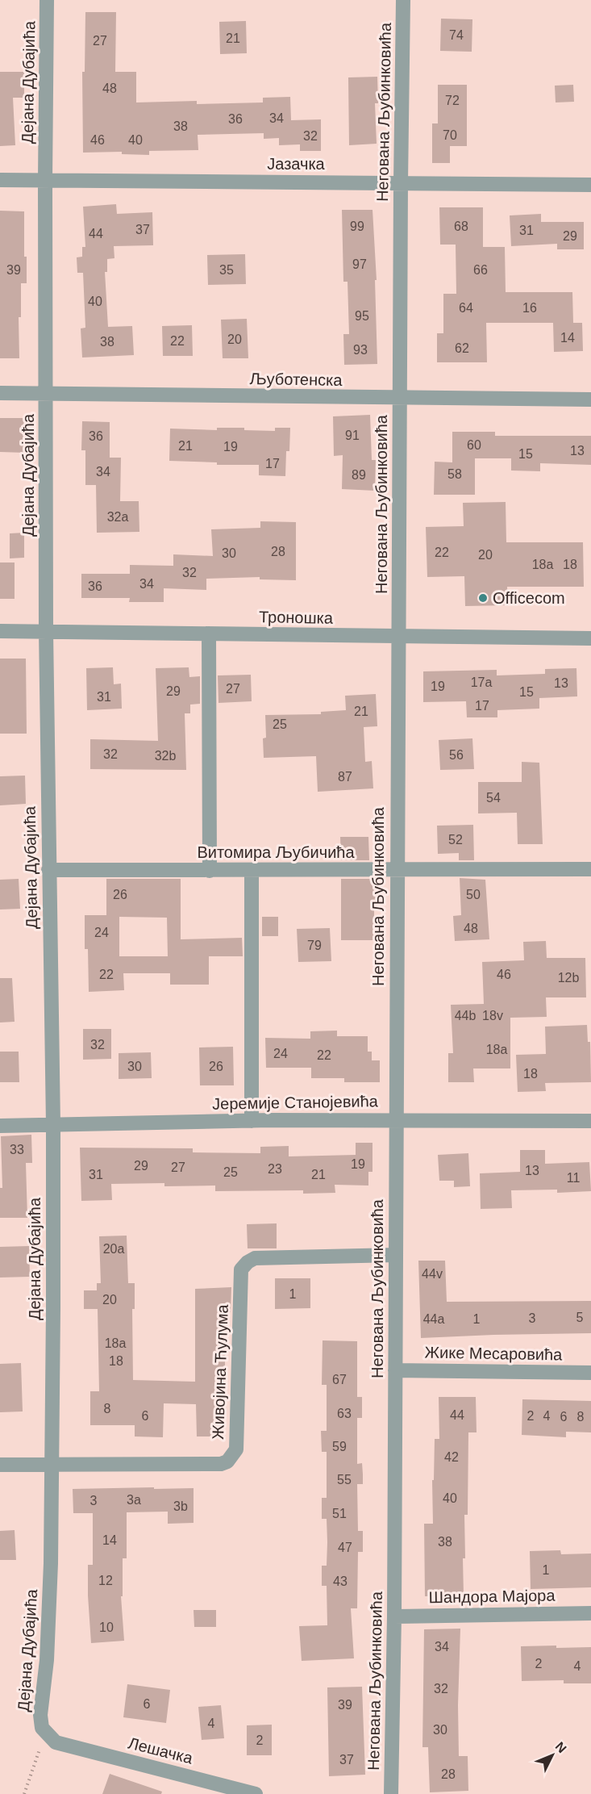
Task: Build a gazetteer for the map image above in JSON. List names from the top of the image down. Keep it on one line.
{"streets":{"street":["Дејана Дубајића","Негована Љубинковића","Јазачка","Љуботенска","Троношка","Витомира Љубичића","Јеремије Станојевића","Жике Месаровића","Живојина Ћулума","Шандора Мајора","Лешачка"]},"crossings":[["Дејана Дубајића","Јазачка"],["Дејана Дубајића","Љуботенска"],["Дејана Дубајића","Троношка"],["Дејана Дубајића","Витомира Љубичића"],["Дејана Дубајића","Јеремије Станојевића"],["Дејана Дубајића","Живојина Ћулума"],["Дејана Дубајића","Лешачка"],["Негована Љубинковића","Јазачка"],["Негована Љубинковића","Љуботенска"],["Негована Љубинковића","Троношка"],["Негована Љубинковића","Витомира Љубичића"],["Негована Љубинковића","Јеремије Станојевића"],["Негована Љубинковића","Жике Месаровића"],["Негована Љубинковића","Живојина Ћулума"],["Негована Љубинковића","Шандора Мајора"]],"places":["Officecom"],"house_numbers":["74","21","27","48","72","34","36","38","70","32","46","40","99","68","37","31","44","29","97","39","35","66","40","64","16","95","14","20","22","38","62","93","91","36","60","21","19","13","15","17","34","58","89","32a","28","22","30","20","18a","18","32","34","36","17a","13","19","27","29","15","31","17","21","25","32","56","32b","87","54","52","26","50","48","24","79","22","46","12b","44b","18v","32","18a","24","22","30","26","18","33","19","29","27","23","13","25","31","21","11","20a","44v","1","20","5","3","44a","1","18a","18","67","8","63","44","6","2","4","6","8","59","42","55","40","3a","3","3b","51","14","38","47","1","12","43","10","34","2","4","32","6","39","4","30","2","37","28"],"north":"top right"}
